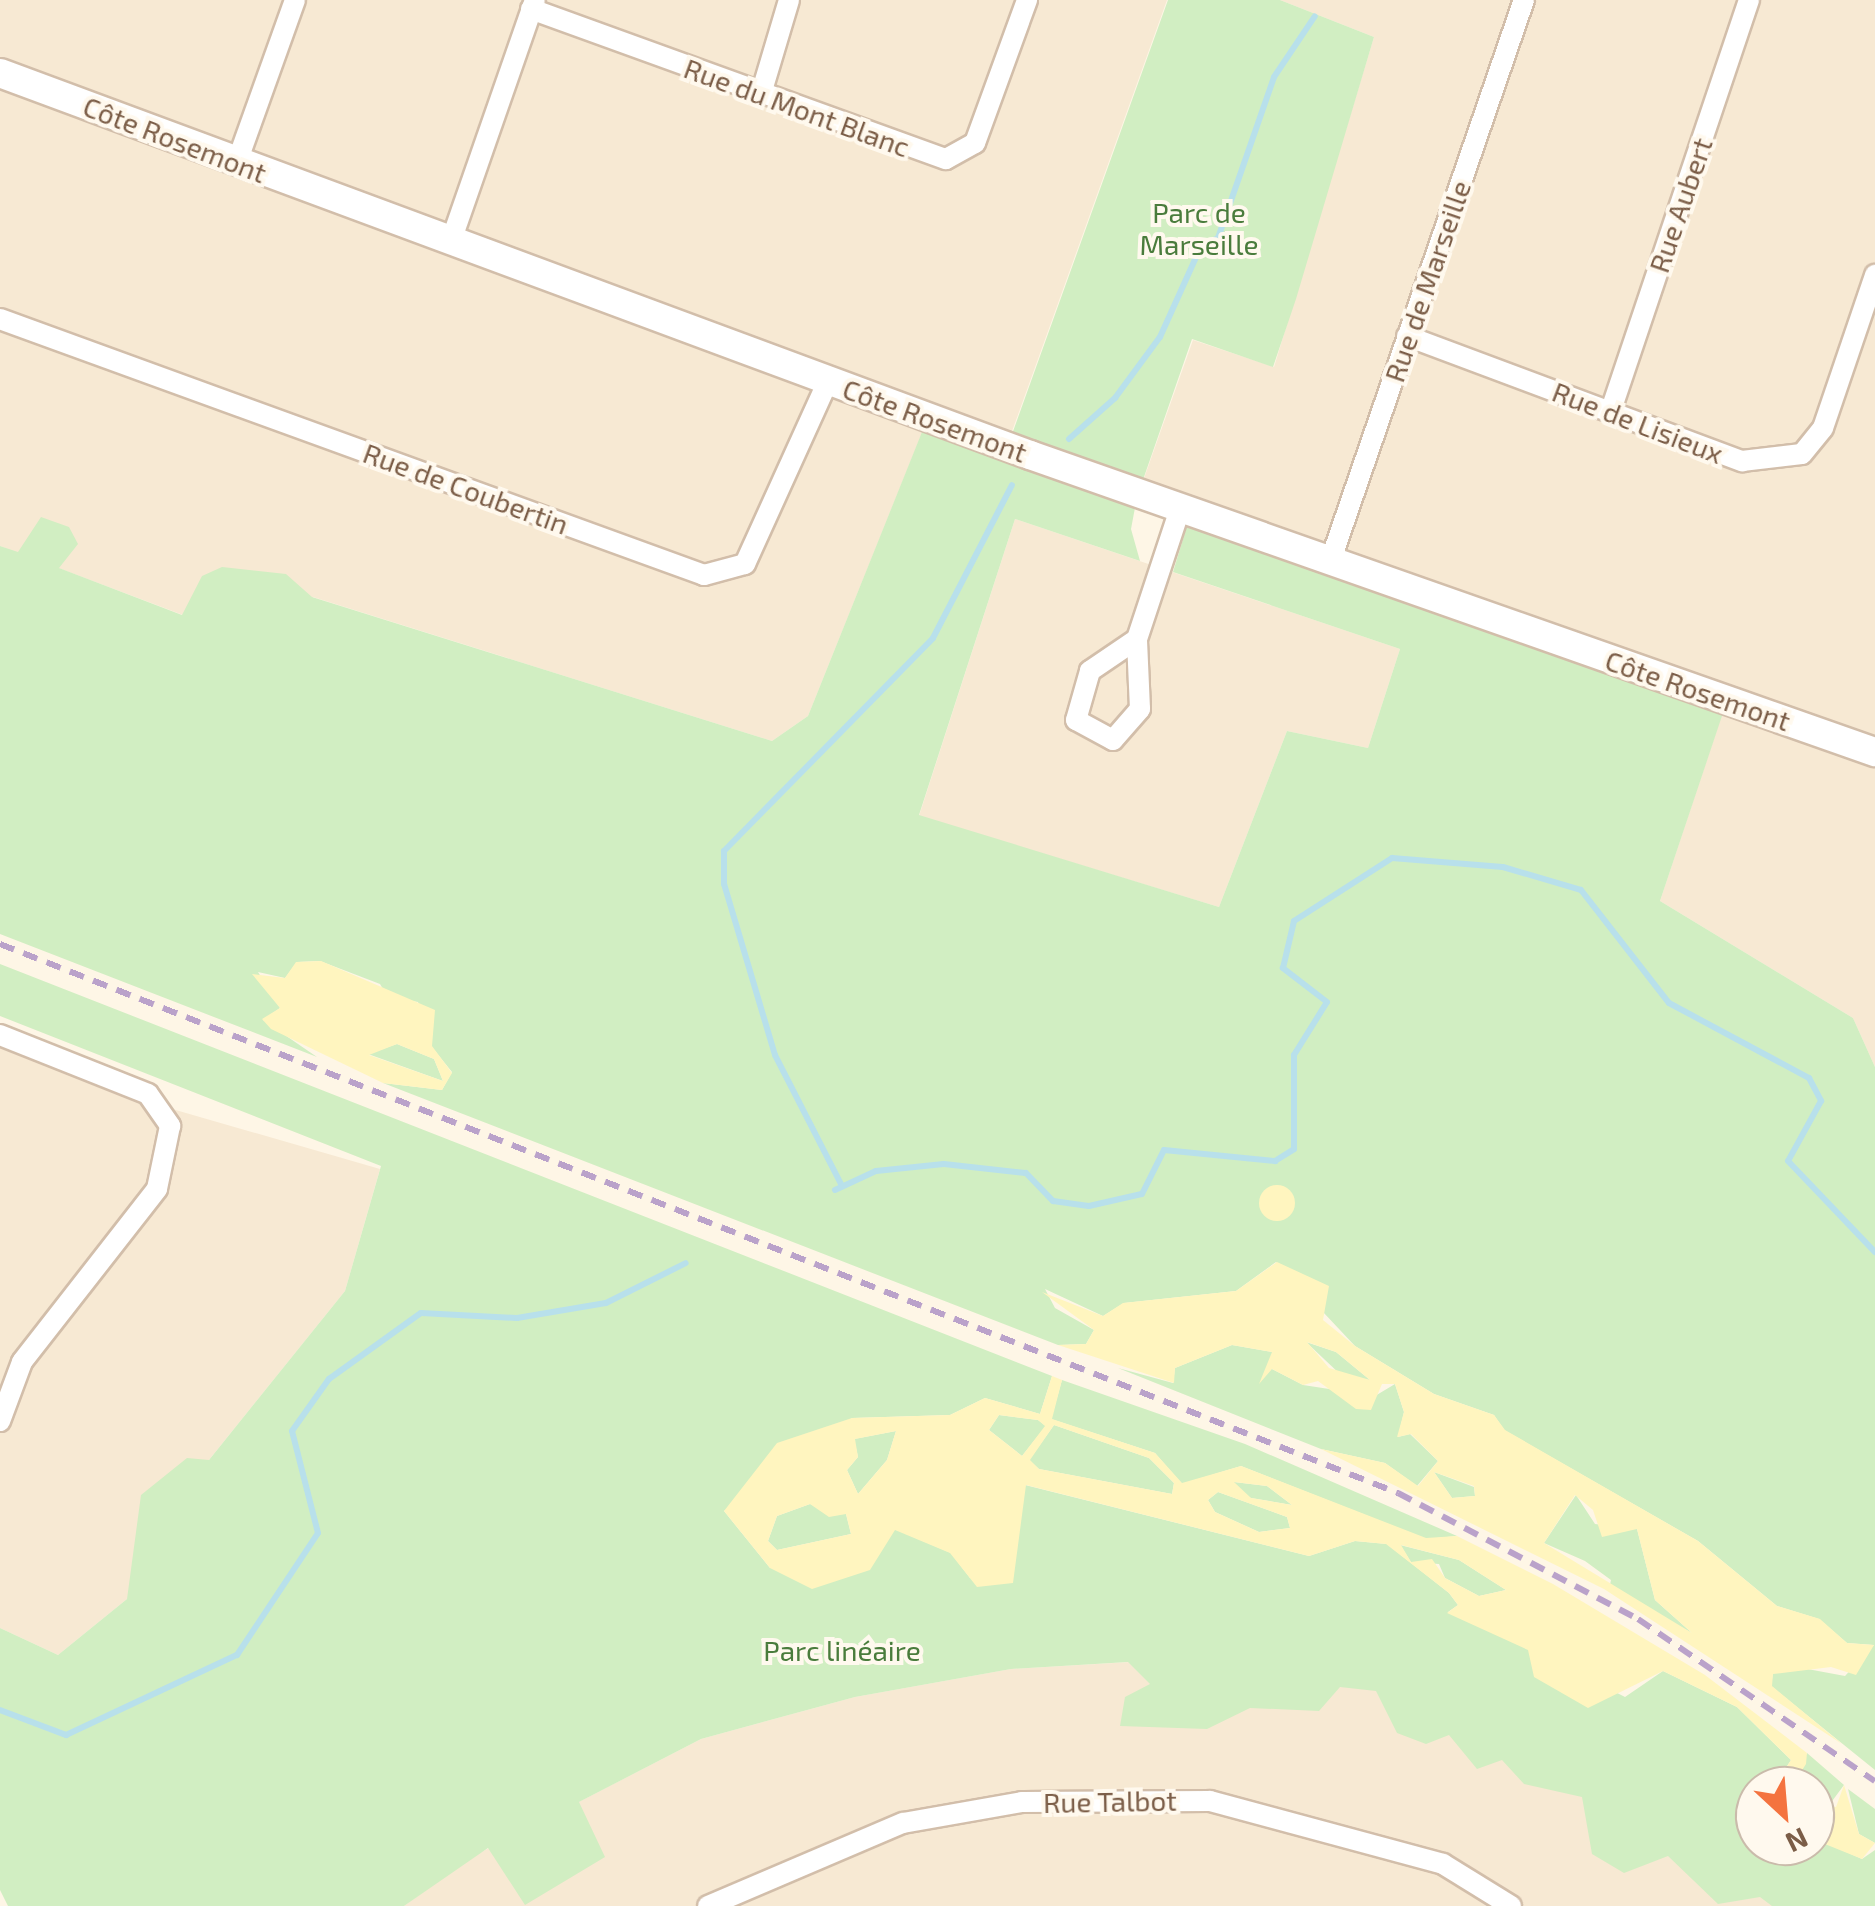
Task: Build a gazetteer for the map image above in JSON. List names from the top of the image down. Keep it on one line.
{"streets":{"street":["Rue du Mont Blanc","Côte Rosemont","Rue Aubert","Rue de Marseille","Rue de Lisieux","Rue de Coubertin","Rue Talbot"]},"crossings":[["Côte Rosemont","Rue de Marseille"],["Côte Rosemont","Rue de Coubertin"],["Rue Aubert","Rue de Lisieux"],["Rue de Marseille","Rue de Lisieux"]],"parks":["Parc de Marseille","Parc linéaire"],"north":"bottom right"}
